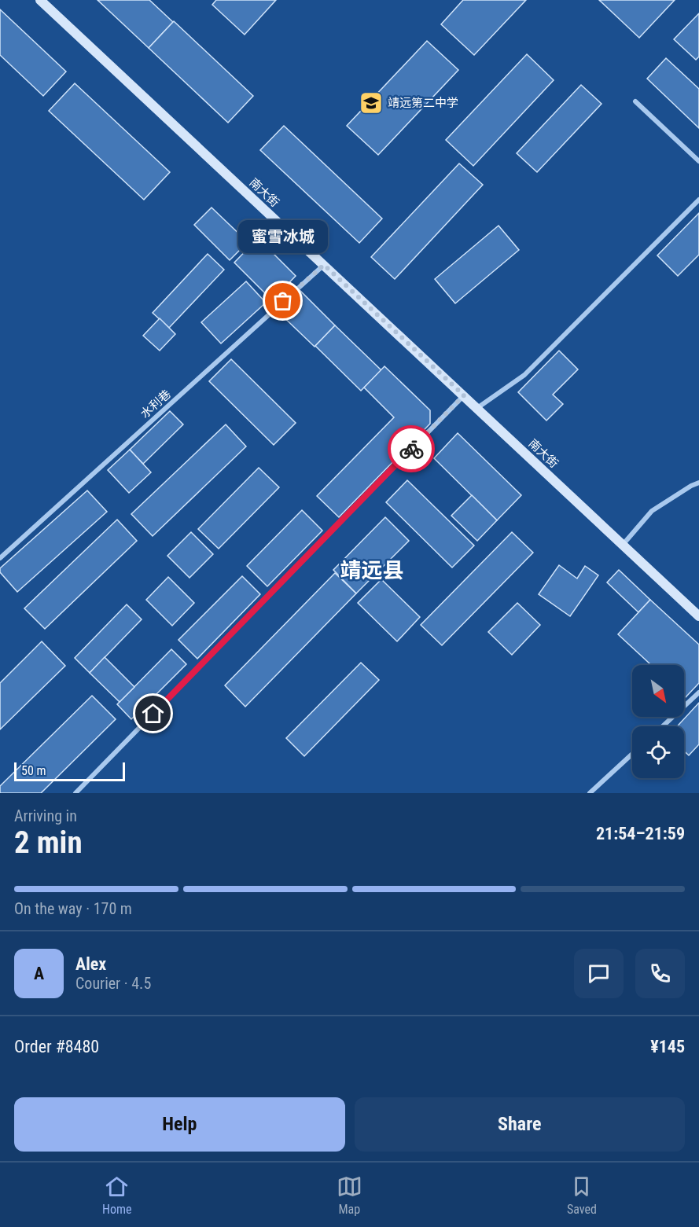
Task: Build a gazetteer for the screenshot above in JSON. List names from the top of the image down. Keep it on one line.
{"streets":{"street":["南大街","水利巷"]},"crossings":[["南大街","水利巷"]],"districts":["靖远县"],"places":{"school or university":["靖远第二中学"],"other":["蜜雪冰城"]},"scale_bar":"50 m","north":"bottom right","page":{"bubble":"蜜雪冰城","scale":"50 m","heading":["2 min","Arriving in","21:54–21:59"],"panel":["Alex","Courier · 4.5","Order #8480","¥145"],"bar":"On the way · 170 m","round":"A","buttons":["Help","Share"],"tabs":["Home","Map","Saved"]}}
